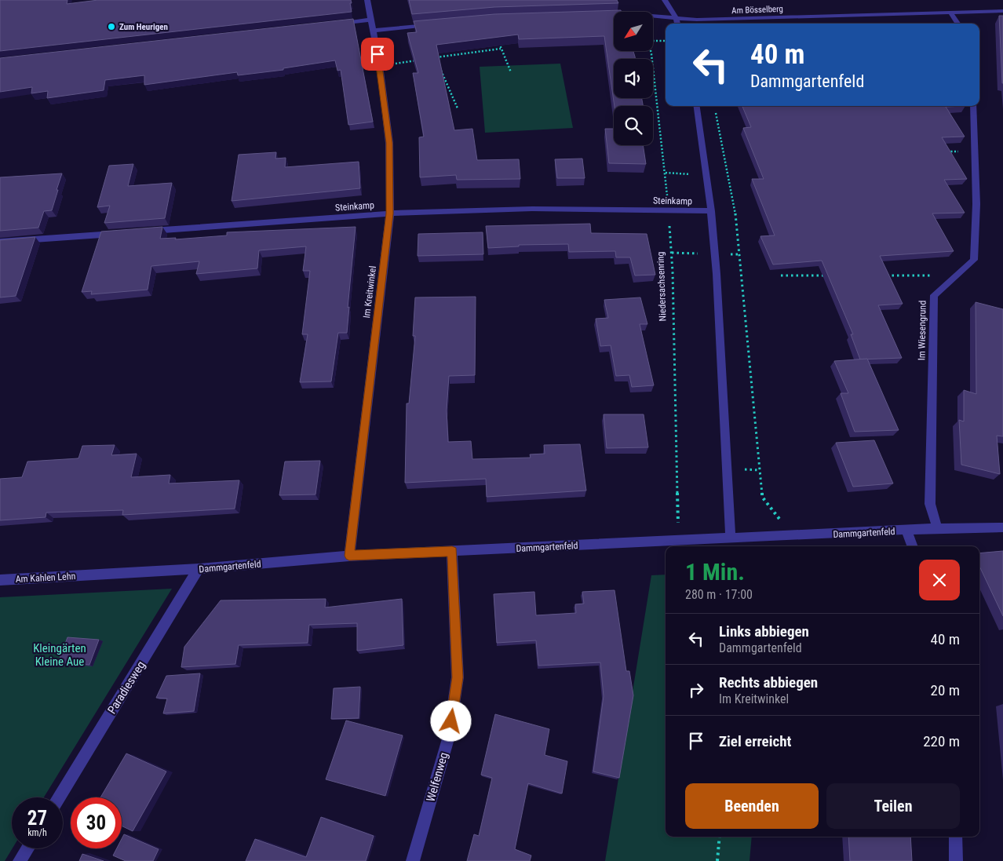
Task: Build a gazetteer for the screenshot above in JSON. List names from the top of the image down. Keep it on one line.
{"streets":{"street":["Am Bösselberg","Steinkamp","Im Kreitwinkel","Im Wiesengrund","Dammgartenfeld","Am Kahlen Lehn","Paradiesweg","Welfenweg"],"path":["Niedersachsenring"]},"crossings":[["Steinkamp","Niedersachsenring"],["Steinkamp","Im Kreitwinkel"],["Niedersachsenring","Dammgartenfeld"],["Im Kreitwinkel","Dammgartenfeld"],["Im Wiesengrund","Dammgartenfeld"],["Dammgartenfeld","Am Kahlen Lehn"],["Dammgartenfeld","Paradiesweg"],["Dammgartenfeld","Welfenweg"]],"parks":["Kleingärten Kleine Aue"],"places":["Zum Heurigen"],"north":"bottom left","page":{"turn":["40 m","Dammgartenfeld"],"heading":["1 Min.","280 m · 17:00"],"list":[{"name":"Links abbiegen","note":"Dammgartenfeld","value":"40 m"},{"name":"Rechts abbiegen","note":"Im Kreitwinkel","value":"20 m"},{"name":"Ziel erreicht","value":"220 m"}],"buttons":["Beenden","Teilen"],"speed":"27 km/h","limit":"30"}}
